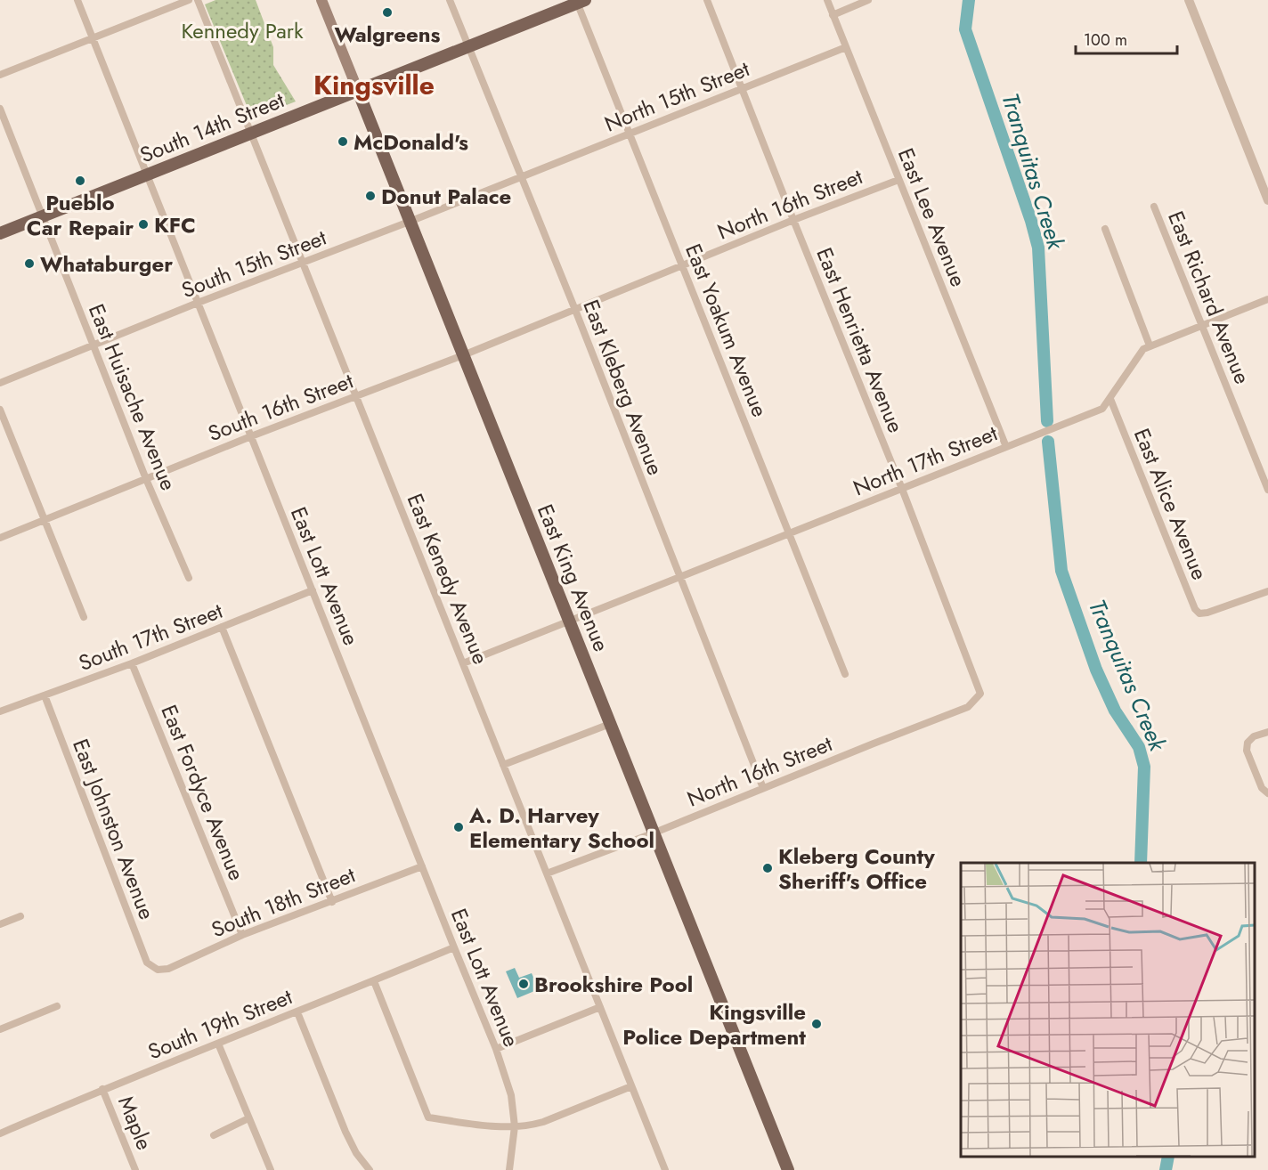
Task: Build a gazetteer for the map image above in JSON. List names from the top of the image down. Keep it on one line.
{"streets":{"main road":["South 14th Street","East King Avenue"],"street":["North 15th Street","North 16th Street","East Lee Avenue","South 15th Street","East Richard Avenue","East Yoakum Avenue","East Henrietta Avenue","East Kleberg Avenue","East Huisache Avenue","South 16th Street","North 17th Street","East Alice Avenue","East Lott Avenue","East Kenedy Avenue","South 17th Street","East Fordyce Avenue","East Johnston Avenue","South 18th Street","South 19th Street","Maple"]},"crossings":[["North 15th Street","East Lee Avenue"],["North 15th Street","South 15th Street"],["North 15th Street","East Yoakum Avenue"],["North 15th Street","East Henrietta Avenue"],["North 15th Street","East Kleberg Avenue"],["South 14th Street","East Yoakum Avenue"],["South 14th Street","East Kleberg Avenue"],["South 14th Street","East Huisache Avenue"],["South 14th Street","East Lott Avenue"],["South 14th Street","East King Avenue"],["South 14th Street","East Kenedy Avenue"],["North 16th Street","East Lee Avenue"],["North 16th Street","East Yoakum Avenue"],["North 16th Street","East Henrietta Avenue"],["North 16th Street","East Kleberg Avenue"],["North 16th Street","South 16th Street"],["North 16th Street","East King Avenue"],["North 16th Street","East Kenedy Avenue"],["East Lee Avenue","North 17th Street"],["South 15th Street","East Kleberg Avenue"],["South 15th Street","East Huisache Avenue"],["South 15th Street","East Lott Avenue"],["South 15th Street","East King Avenue"],["South 15th Street","East Kenedy Avenue"],["East Richard Avenue","North 17th Street"],["East Yoakum Avenue","North 17th Street"],["East Henrietta Avenue","North 17th Street"],["East Kleberg Avenue","South 16th Street"],["East Kleberg Avenue","North 17th Street"],["East Huisache Avenue","South 16th Street"],["South 16th Street","East Lott Avenue"],["South 16th Street","East King Avenue"],["South 16th Street","East Kenedy Avenue"],["North 17th Street","East Alice Avenue"],["North 17th Street","East King Avenue"],["East Lott Avenue","South 17th Street"],["East Lott Avenue","South 18th Street"],["East Lott Avenue","South 19th Street"],["South 17th Street","East Fordyce Avenue"],["South 17th Street","East Johnston Avenue"],["East Fordyce Avenue","South 18th Street"],["East Johnston Avenue","South 18th Street"],["South 19th Street","Maple"]],"districts":["Kingsville"],"water":["Tranquitas Creek"],"parks":["Kennedy Park"],"places":["Walgreens","McDonald's","Pueblo Car Repair","Donut Palace","KFC","Whataburger","A. D. Harvey Elementary School","Kleberg County Sheriff's Office","Brookshire Pool","Kingsville Police Department"],"scale_bar":"100 m"}
